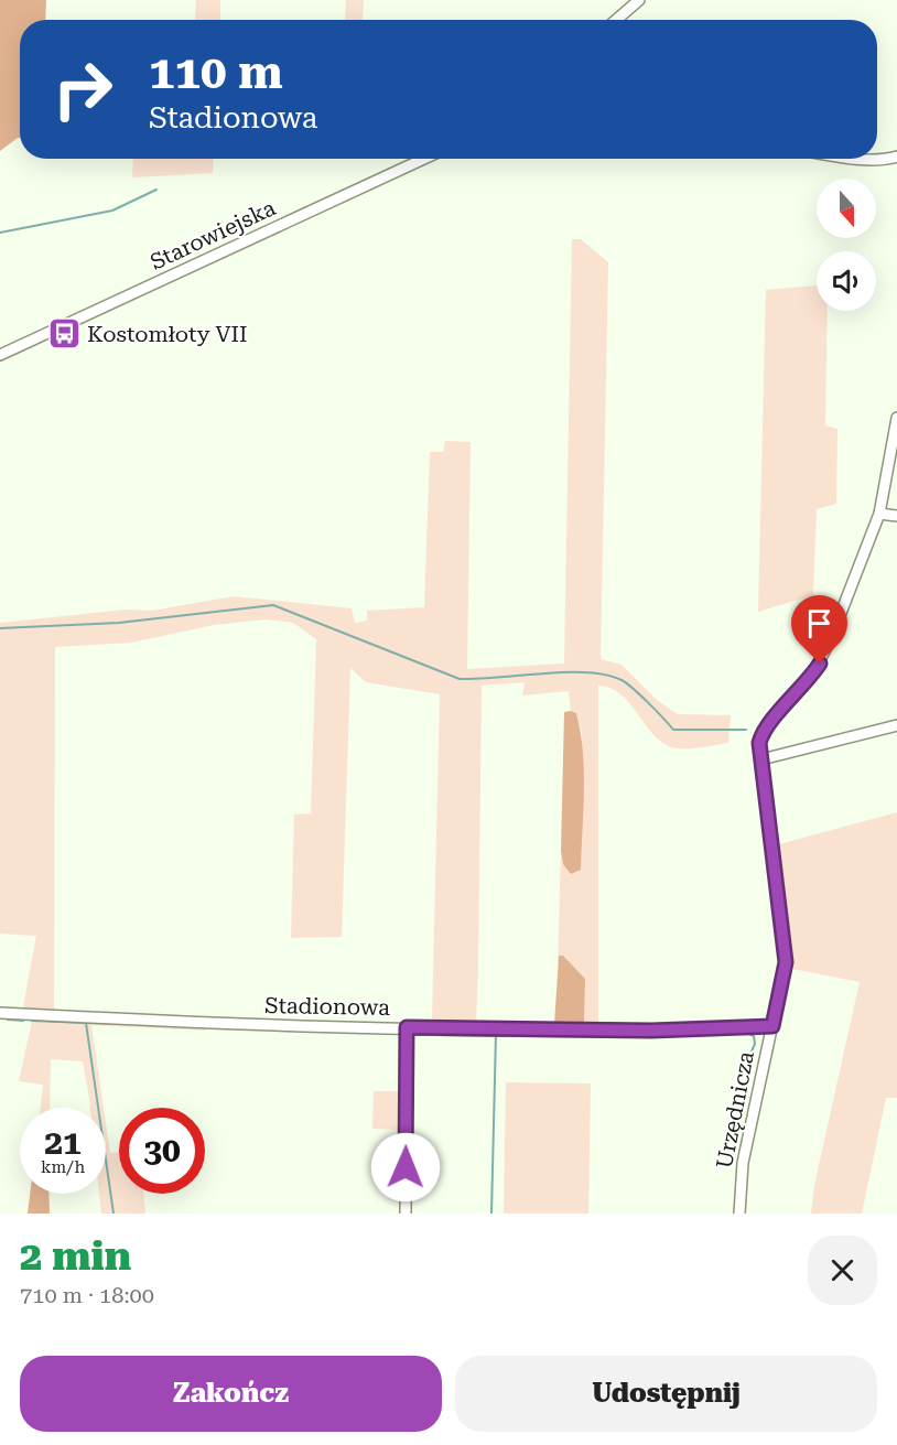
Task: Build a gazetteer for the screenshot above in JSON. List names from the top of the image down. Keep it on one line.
{"streets":{"street":["Starowiejska","Stadionowa","Urzędnicza"]},"crossings":[["Stadionowa","Urzędnicza"]],"places":{"bus stop":["Kostomłoty VII"]},"north":"bottom","page":{"turn":["110 m","Stadionowa"],"speed":"21 km/h","limit":"30","heading":["2 min","710 m · 18:00"],"buttons":["Zakończ","Udostępnij"]}}
